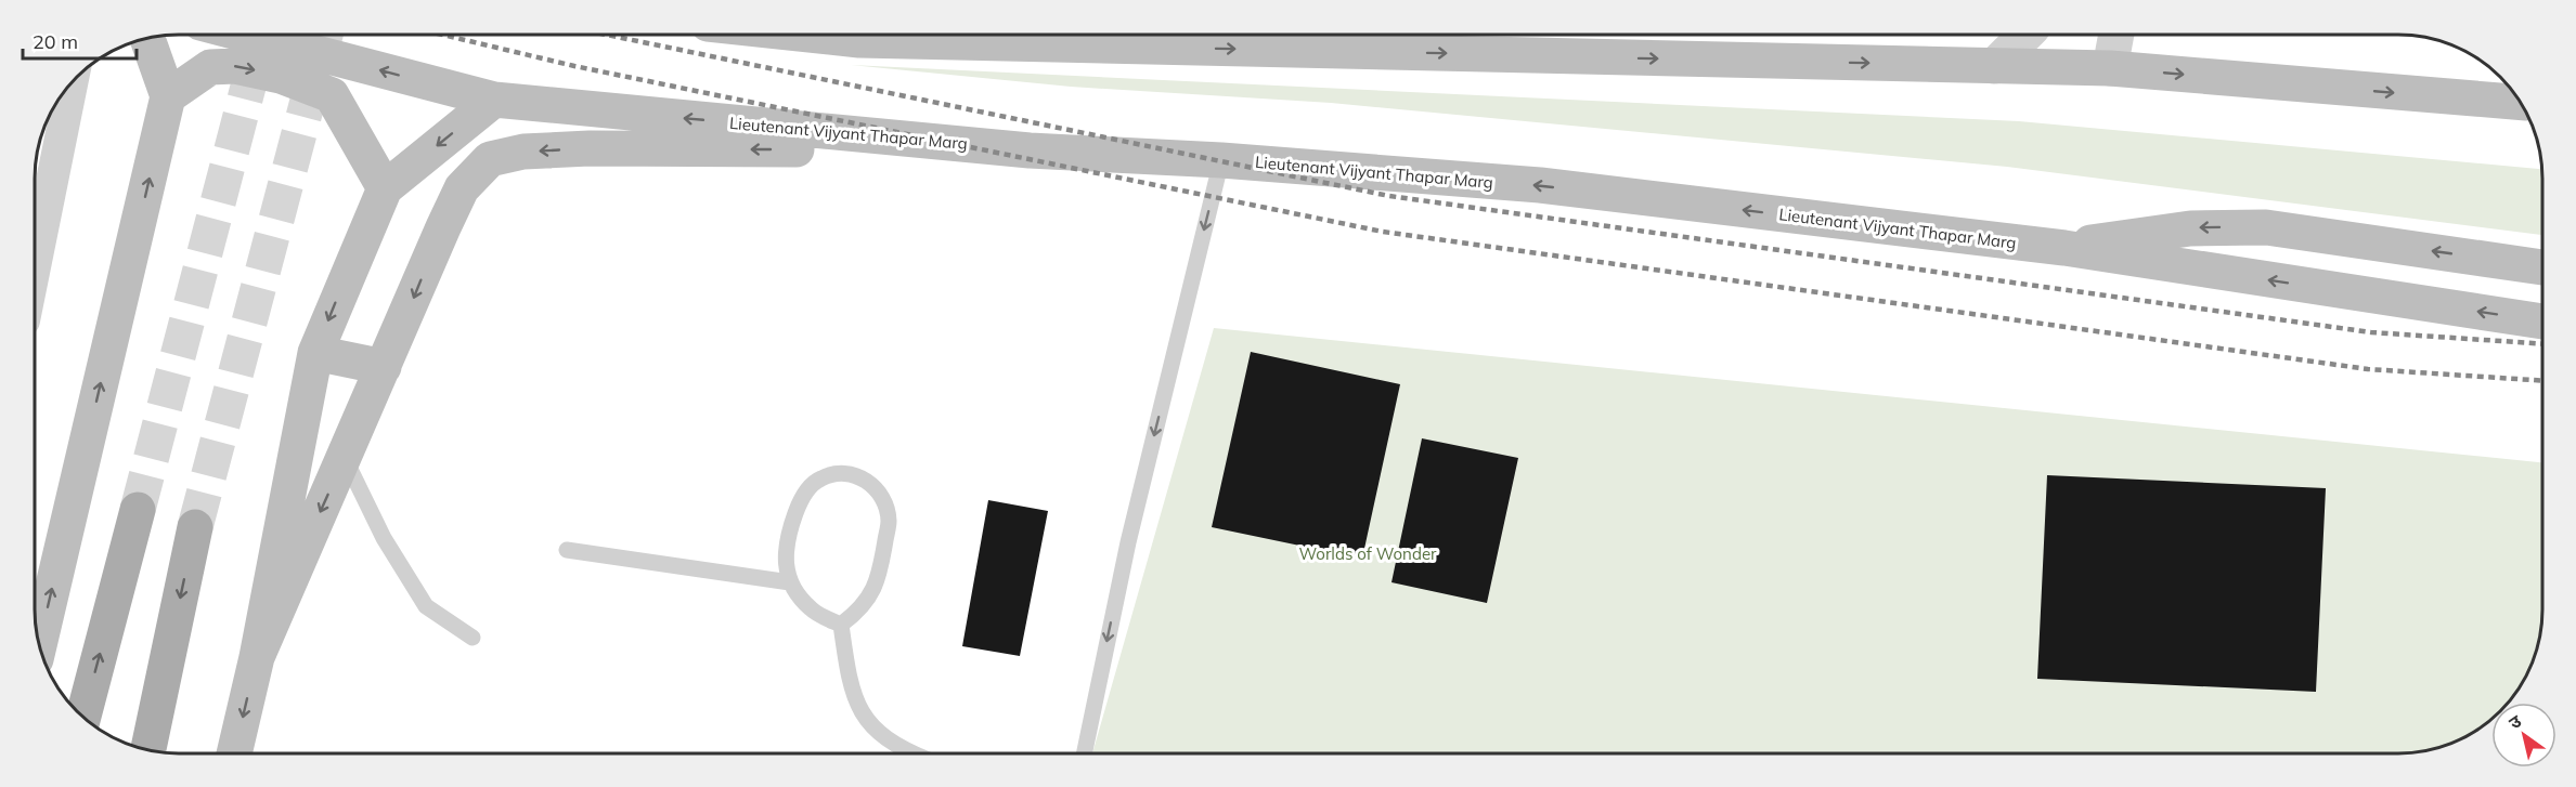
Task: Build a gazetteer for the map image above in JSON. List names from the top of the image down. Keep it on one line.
{"streets":{"main road":["Lieutenant Vijyant Thapar Marg"]},"parks":["Worlds of Wonder"],"scale_bar":"20 m","north":"top left"}
